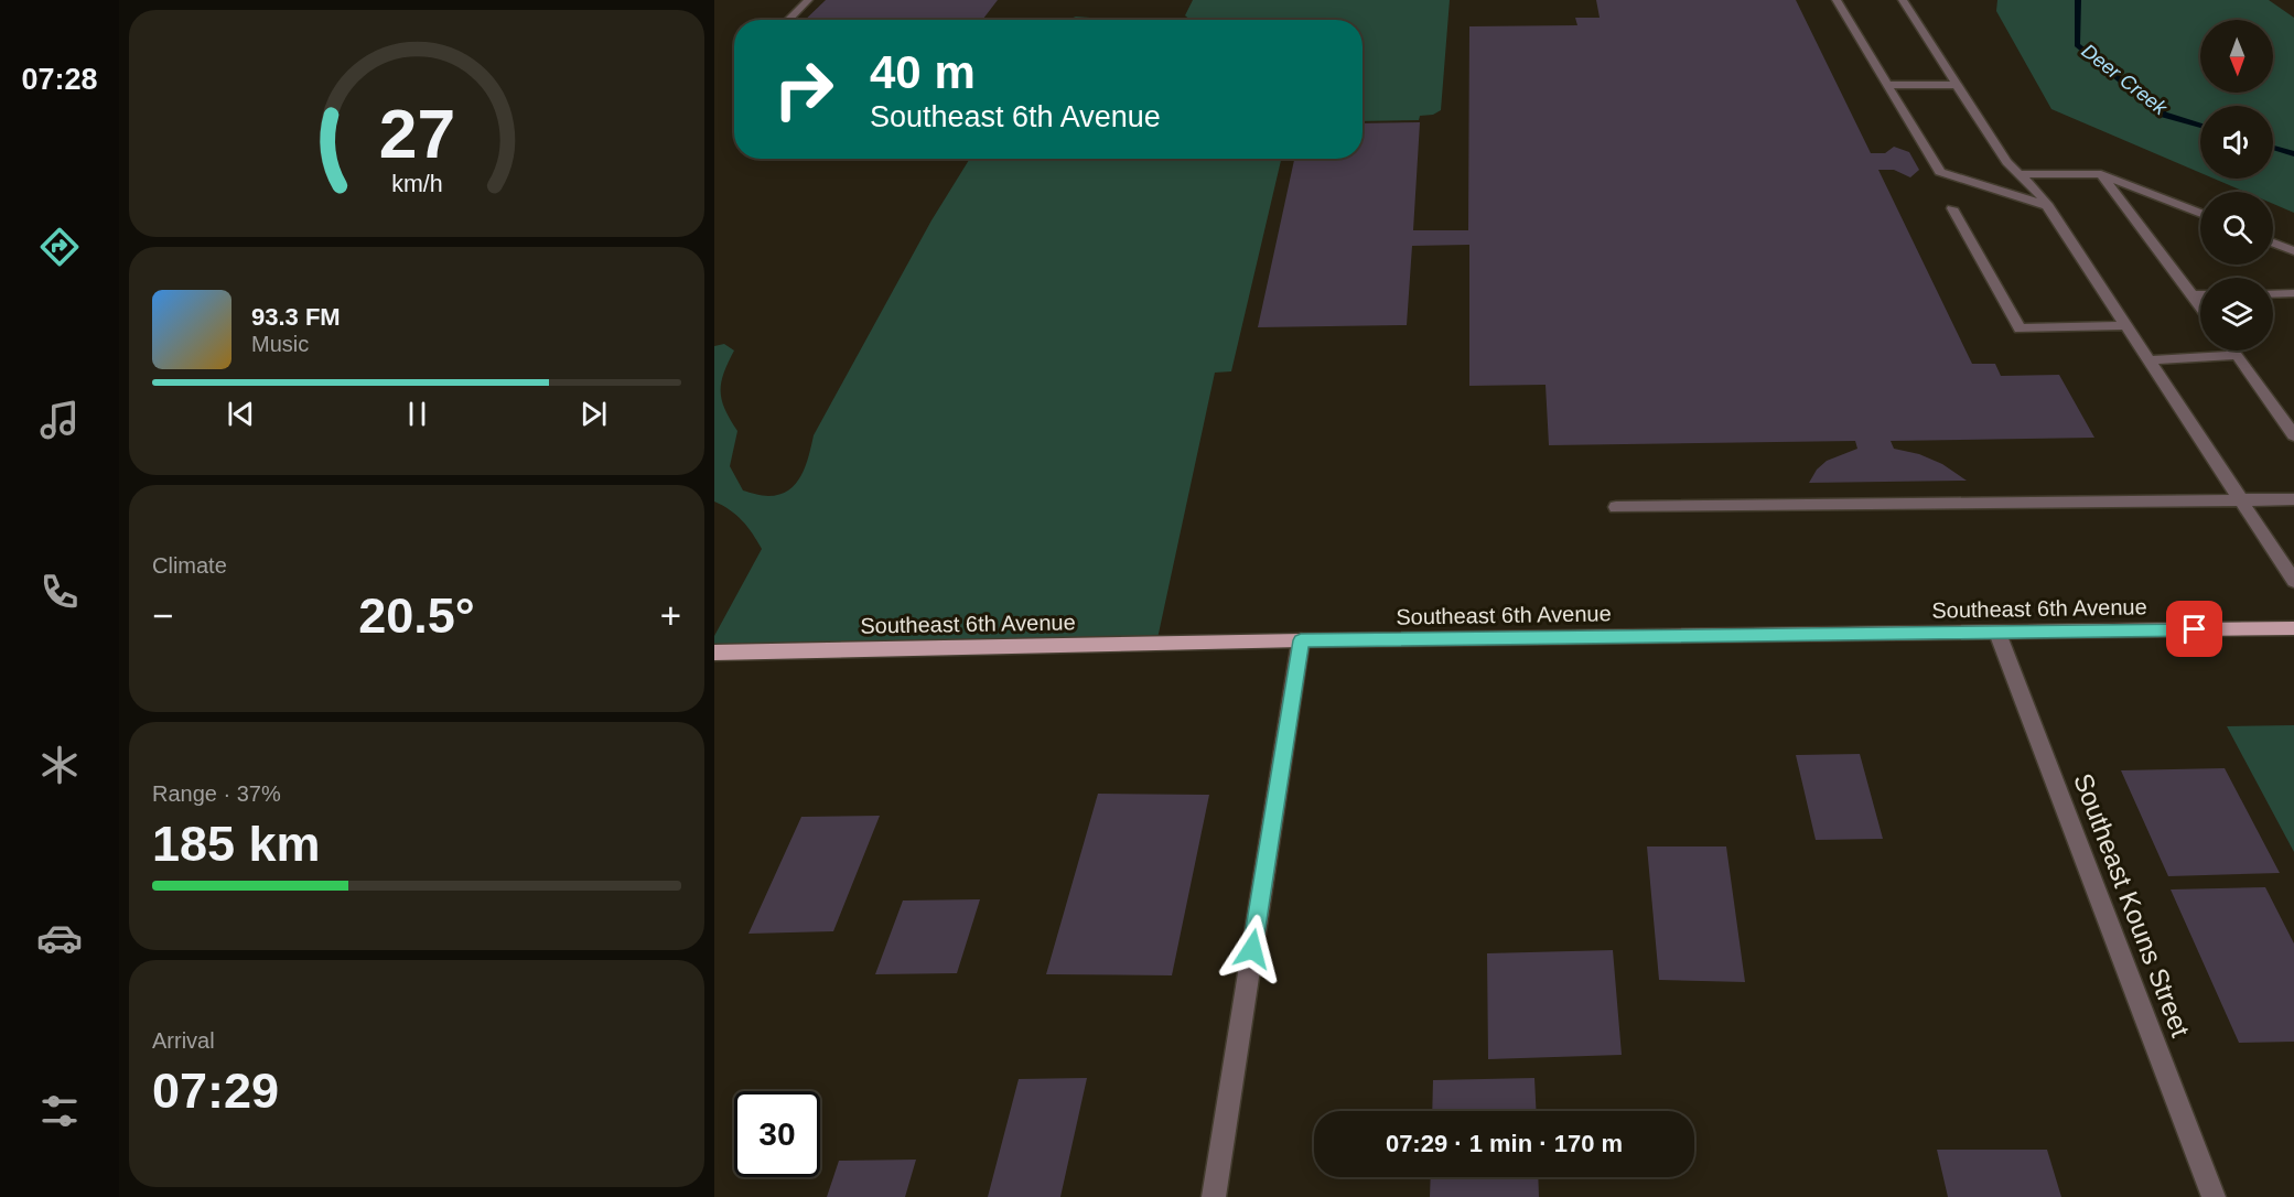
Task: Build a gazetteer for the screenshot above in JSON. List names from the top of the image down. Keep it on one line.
{"streets":{"main road":["Southeast 6th Avenue"],"street":["Southeast Kouns Street"]},"crossings":[["Southeast 6th Avenue","Southeast Kouns Street"]],"water":["Deer Creek"],"north":"bottom","page":{"tabs":"07:28","turn":["40 m","Southeast 6th Avenue"],"song":["93.3 FM","Music"],"tile":["Climate",["Range · 37%","185 km"],["Arrival","07:29"]],"heat":["−","20.5°","+"],"limit":"30","trip":"07:29 · 1 min · 170 m","gauge":["27","km/h"]}}
